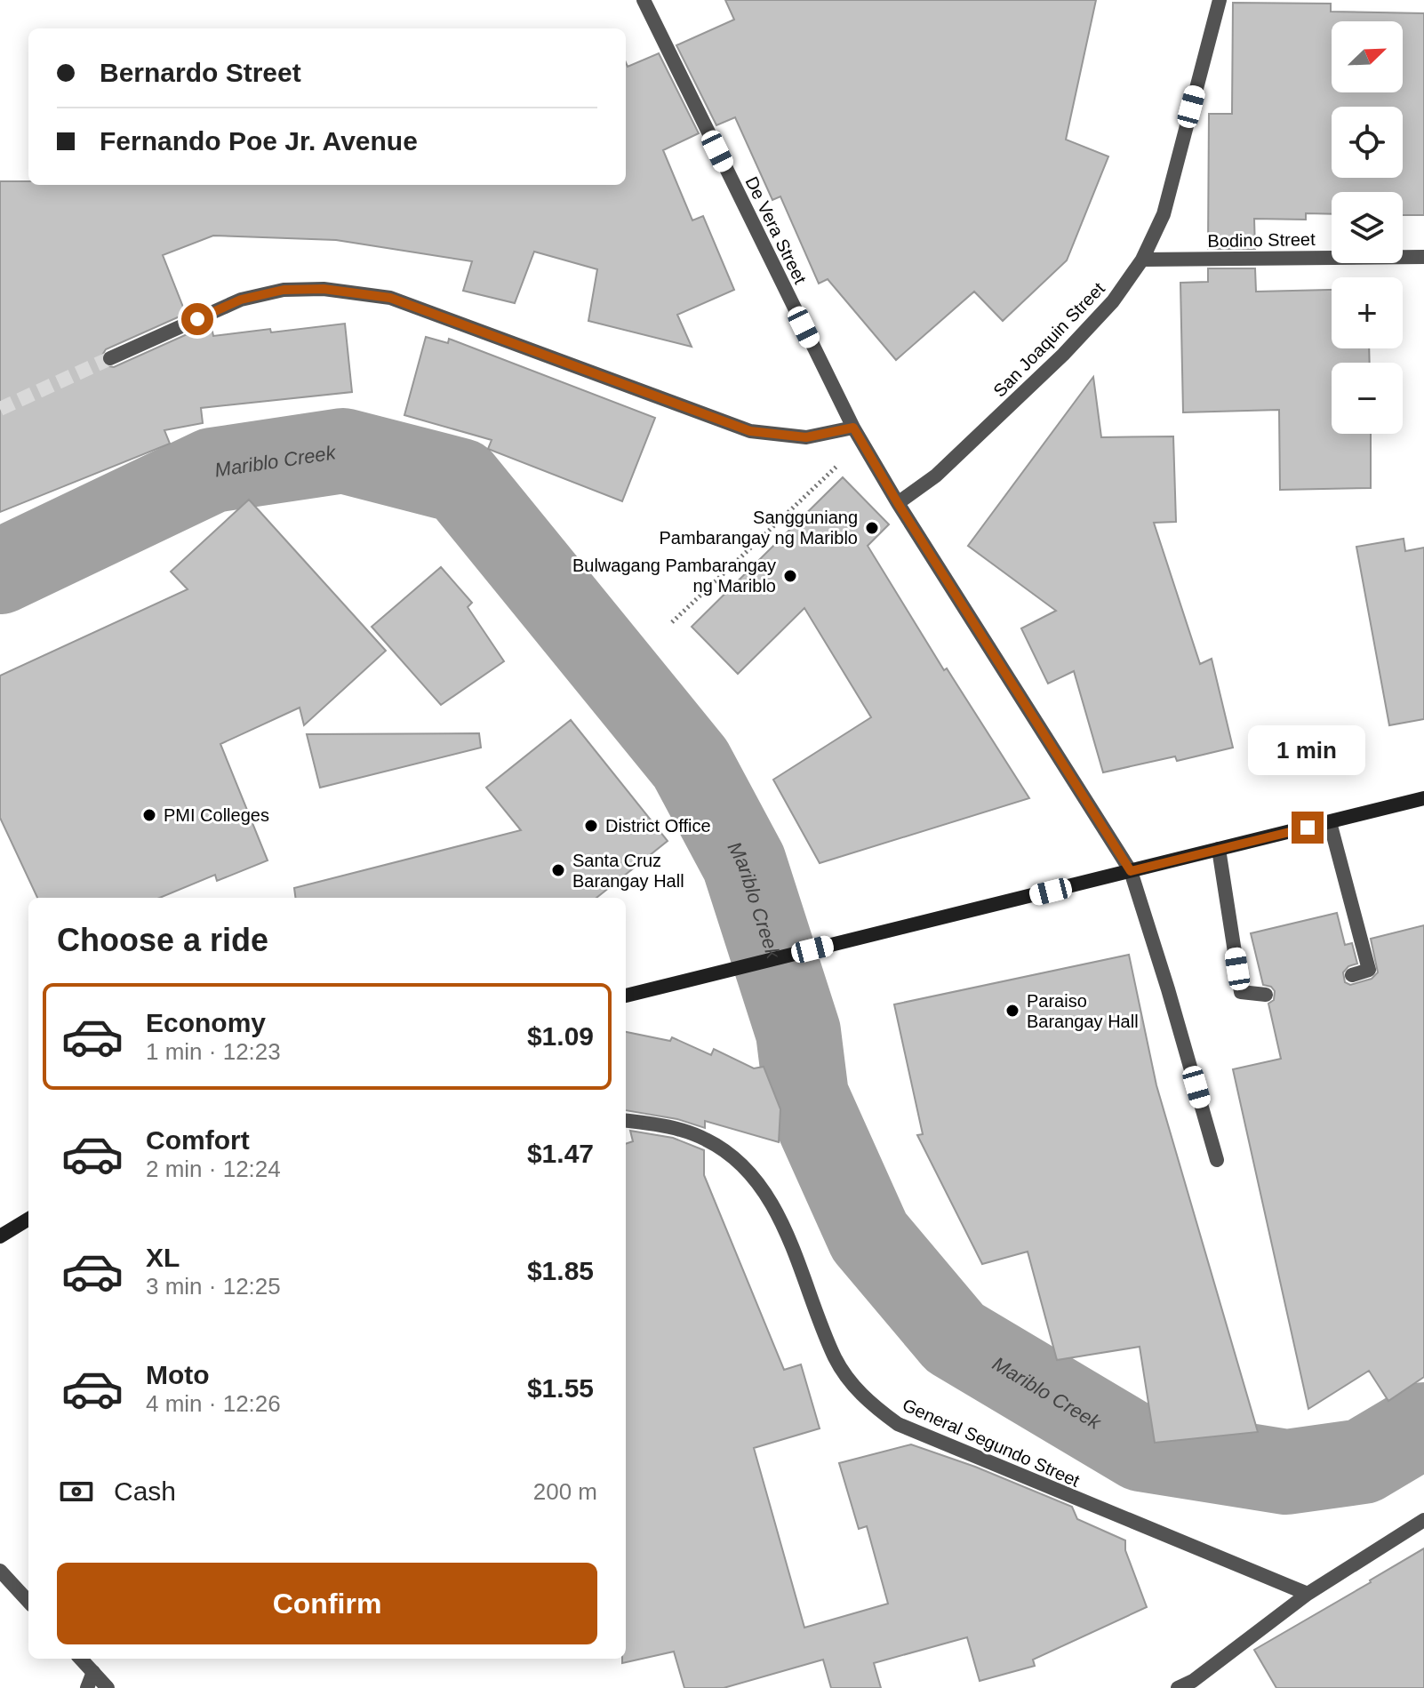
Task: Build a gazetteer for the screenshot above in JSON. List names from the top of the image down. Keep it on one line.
{"streets":{"street":["De Vera Street","Bodino Street","San Joaquin Street","General Segundo Street"]},"crossings":[["De Vera Street","San Joaquin Street"],["Bodino Street","San Joaquin Street"]],"water":["Mariblo Creek"],"places":["Sangguniang Pambarangay ng Mariblo","Bulwagang Pambarangay ng Mariblo","PMI Colleges","District Office","Santa Cruz Barangay Hall","Paraiso Barangay Hall"],"north":"top right","page":{"map_buttons":["+","−"],"banner":["Bernardo Street","Fernando Poe Jr. Avenue"],"bubble":"1 min","heading":"Choose a ride","list":[{"name":"Economy","note":"1 min · 12:23","value":"$1.09"},{"name":"Comfort","note":"2 min · 12:24","value":"$1.47"},{"name":"XL","note":"3 min · 12:25","value":"$1.85"},{"name":"Moto","note":"4 min · 12:26","value":"$1.55"}],"pay":["Cash","200 m"],"buttons":"Confirm"}}
